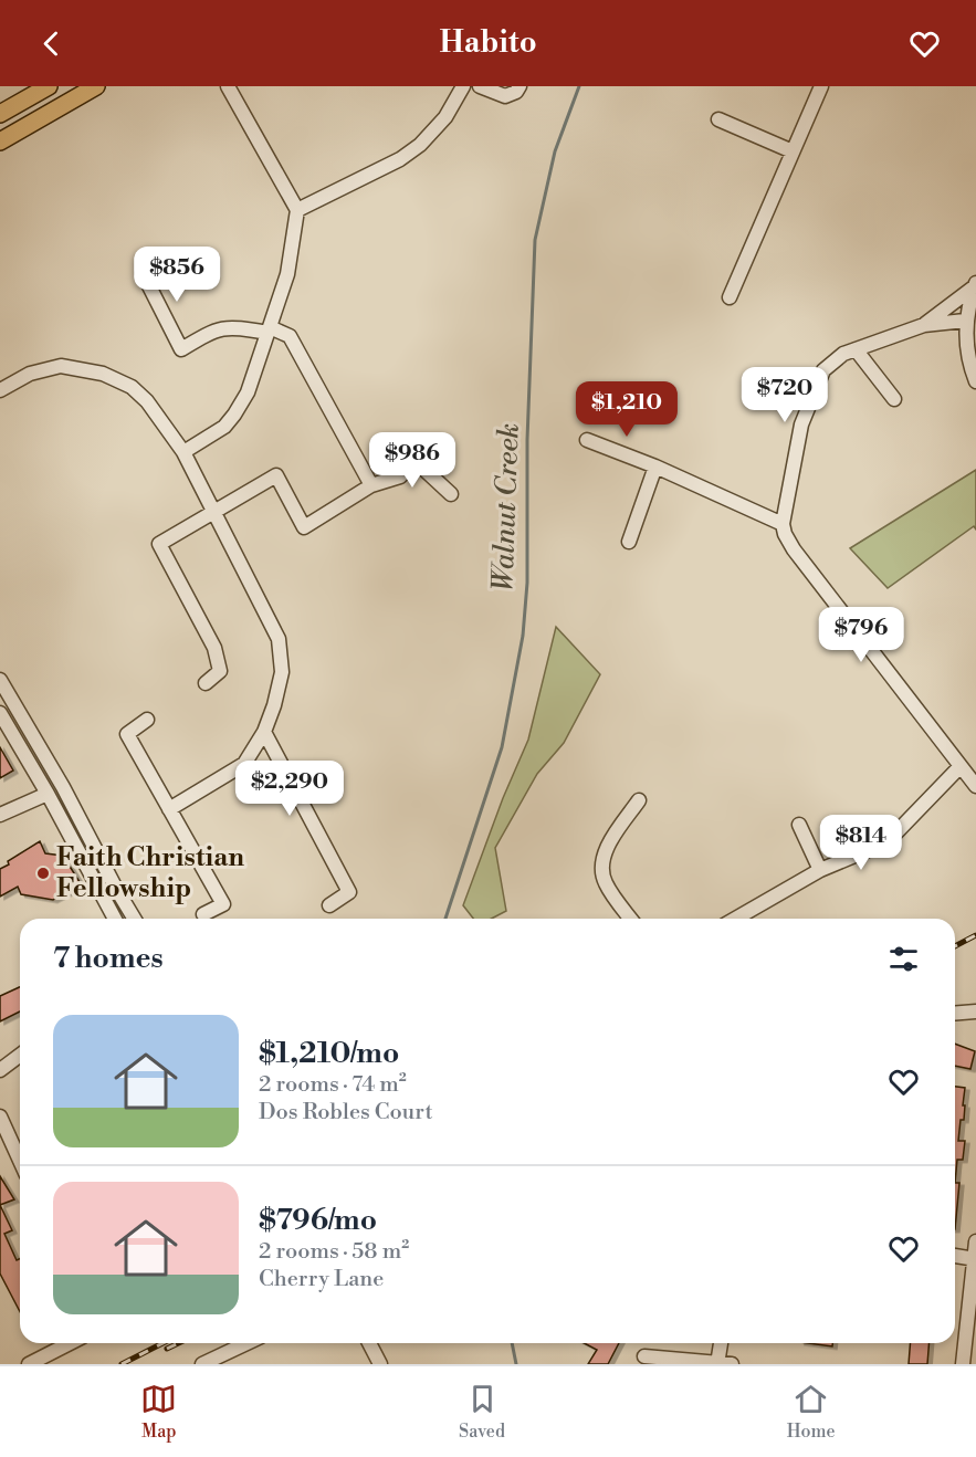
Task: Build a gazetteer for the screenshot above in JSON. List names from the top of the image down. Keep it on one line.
{"water":["Walnut Creek"],"places":["Faith Christian Fellowship"],"page":{"header":"Habito","price":["$856","$720","$1,210","$986","$796","$2,290","$814"],"heading":"7 homes","list":[{"name":"$1,210/mo","note":"2 rooms · 74 m² · Dos Robles Court"},{"name":"$796/mo","note":"2 rooms · 58 m² · Cherry Lane"}],"tabs":["Map","Saved","Home"]}}
